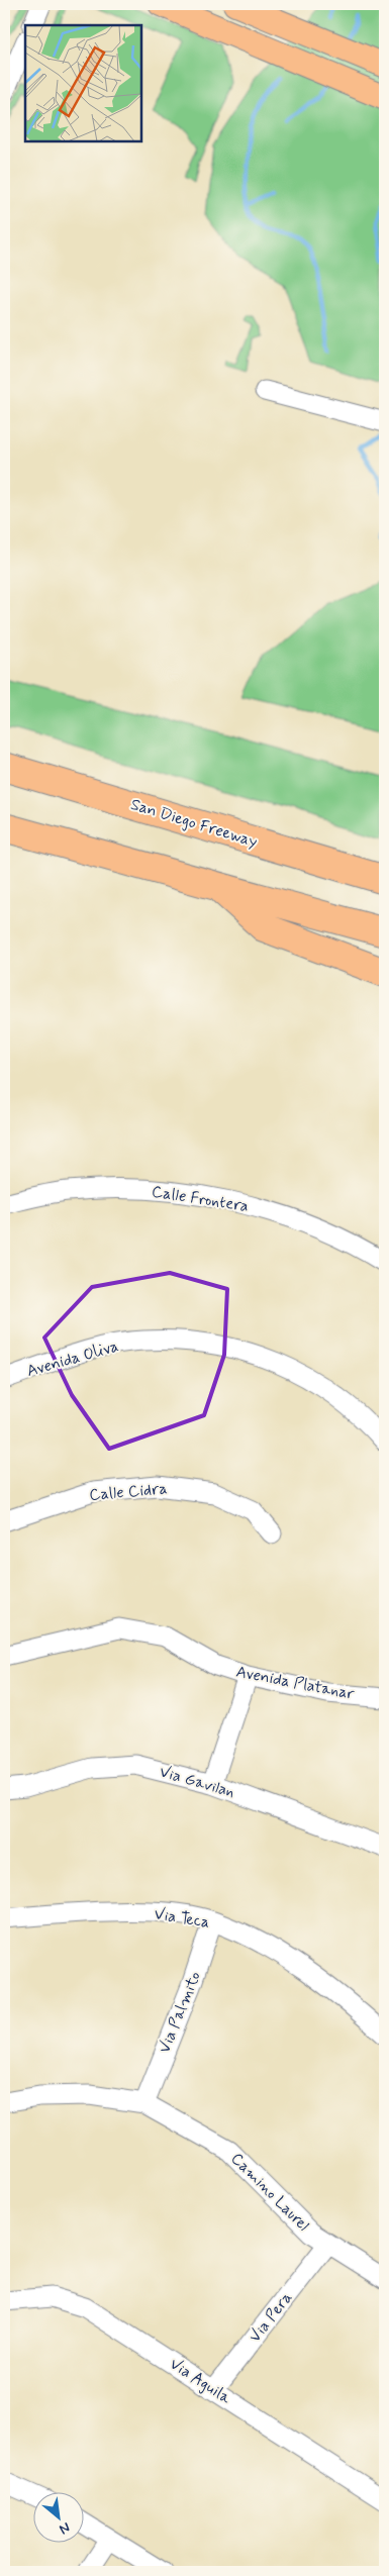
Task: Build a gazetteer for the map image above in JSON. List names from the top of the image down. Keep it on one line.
{"streets":{"highway":["San Diego Freeway"],"street":["Calle Frontera","Avenida Oliva","Calle Cidra","Avenida Platanar","Via Gavilan","Via Teca","Via Palmito","Camino Laurel","Via Pera","Via Aguila"]},"crossings":[["Via Teca","Via Palmito"],["Via Palmito","Camino Laurel"],["Camino Laurel","Via Pera"],["Via Pera","Via Aguila"]],"north":"bottom right"}
